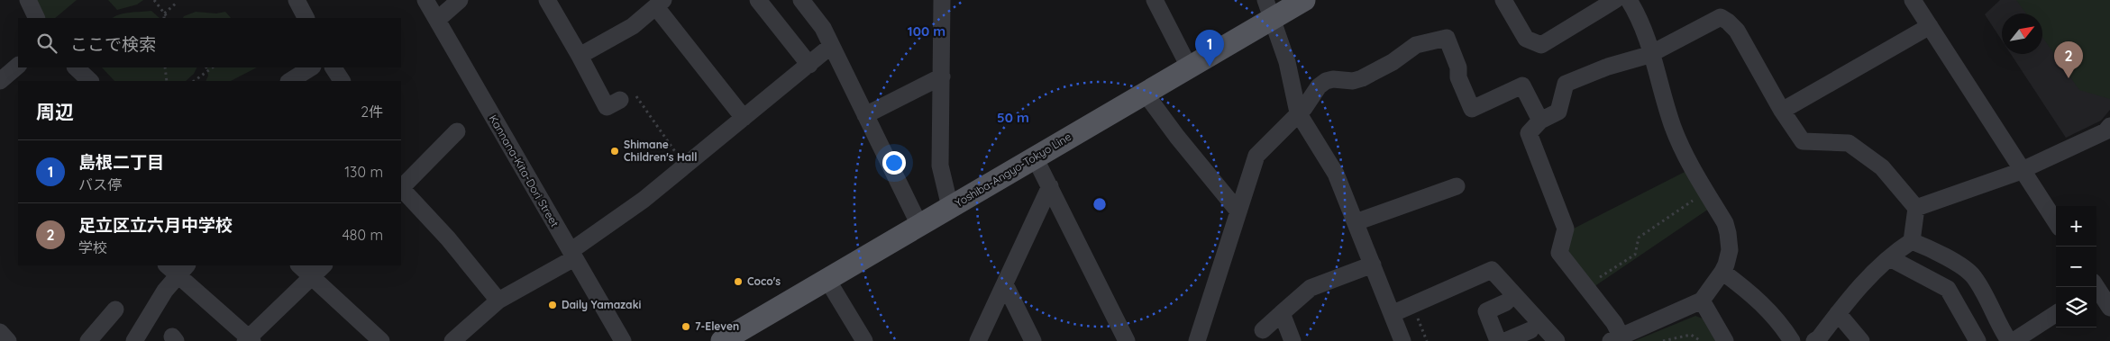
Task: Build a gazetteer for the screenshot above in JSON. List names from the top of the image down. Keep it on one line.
{"streets":{"main road":["Yoshiba-Angyo-Tokyo Line"],"street":["Kannana-Kita-Dori Street"]},"places":["Shimane Children's Hall","Coco's","Daily Yamazaki","7-Eleven"],"north":"top right","page":{"search":"ここで検索","pins":["1","2"],"heading":["周辺","2件"],"list":[{"mark":"1","name":"島根二丁目","note":"バス停","value":"130 m"},{"mark":"2","name":"足立区立六月中学校","note":"学校","value":"480 m"}],"map_buttons":["+","−"]},"rings":["100 m","50 m"]}
